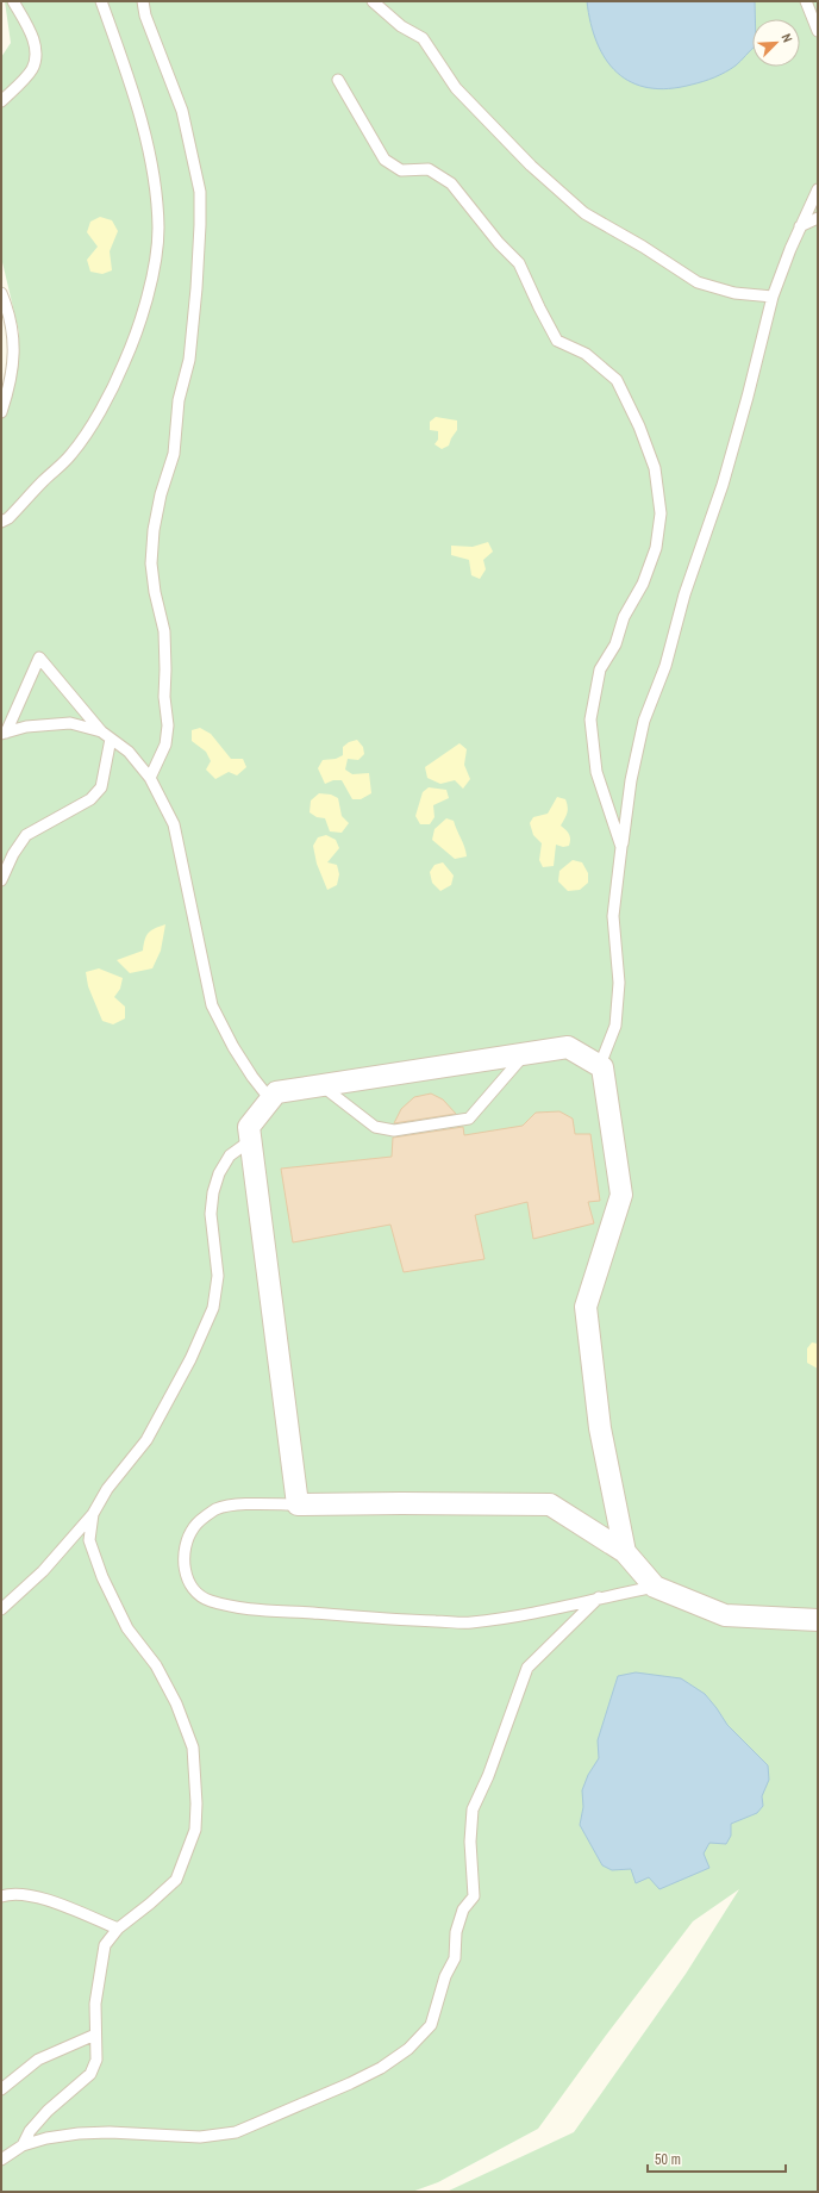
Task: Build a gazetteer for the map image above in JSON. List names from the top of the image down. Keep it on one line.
{"scale_bar":"50 m","north":"top right"}
